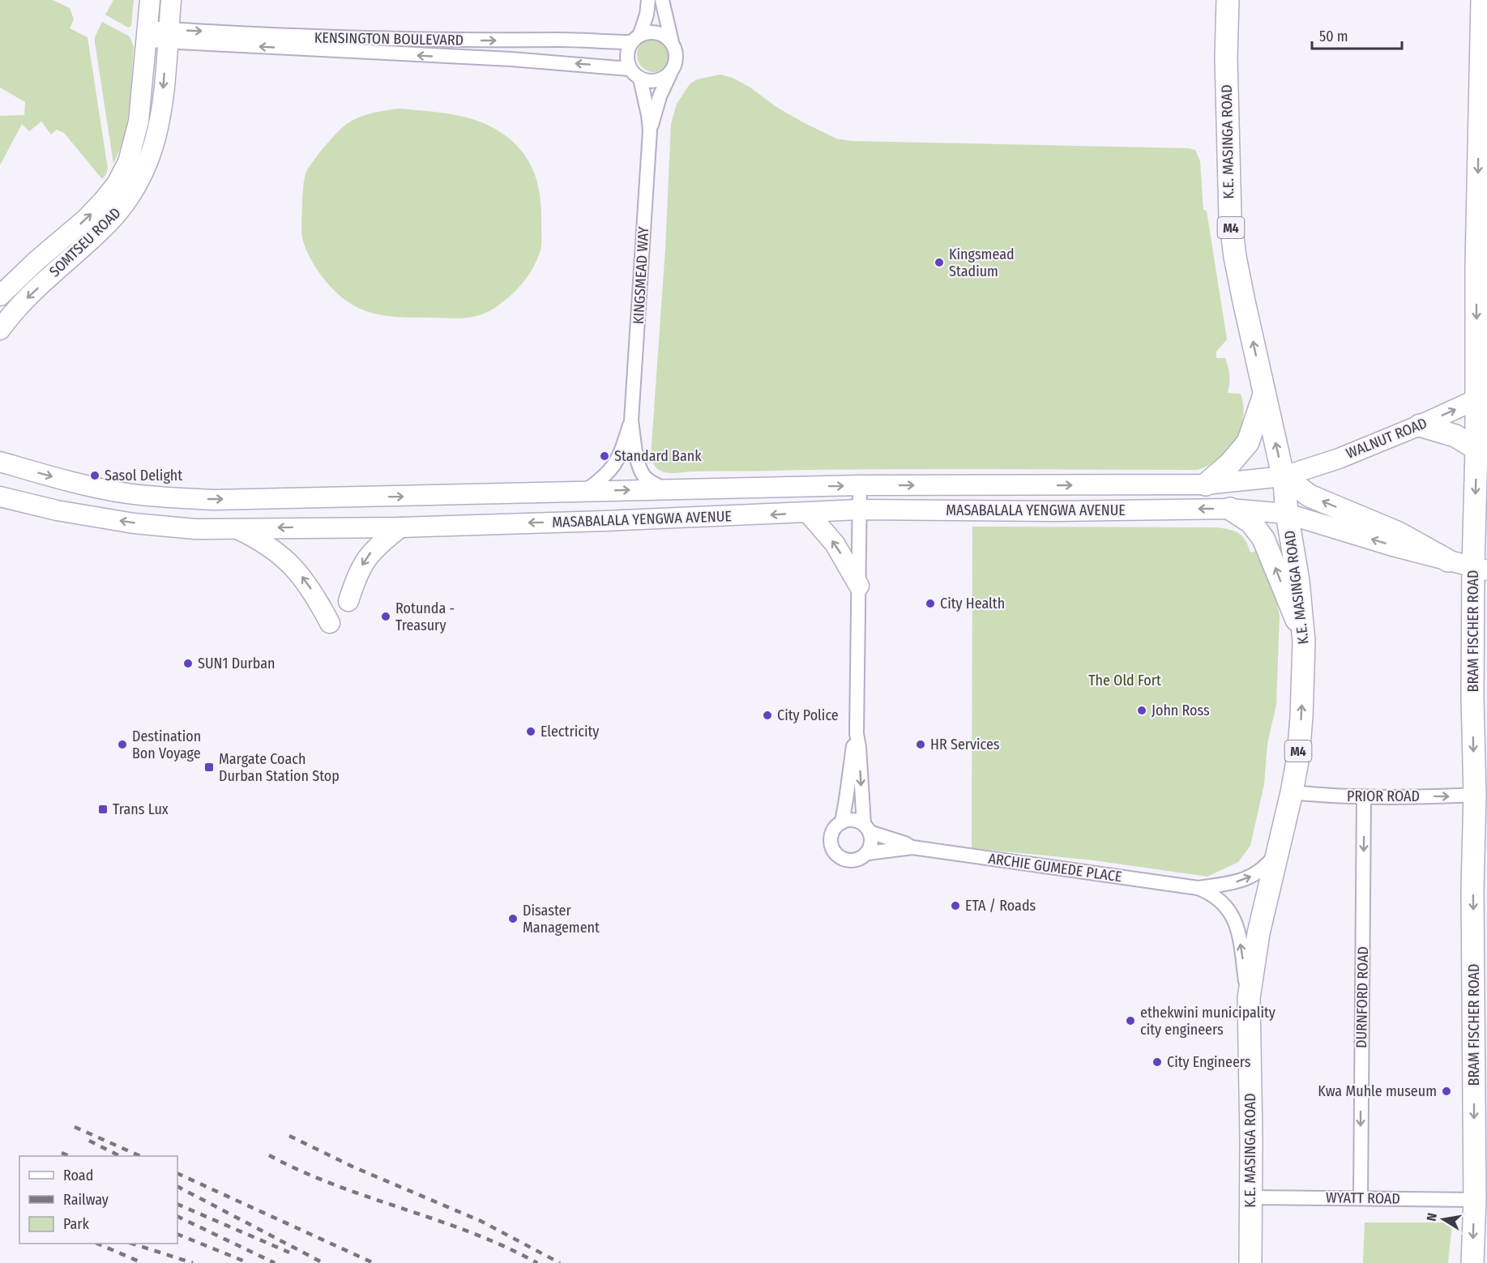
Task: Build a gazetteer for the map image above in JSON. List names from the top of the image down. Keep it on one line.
{"streets":{"highway":["K.E. MASINGA ROAD","M4","BRAM FISCHER ROAD"],"main road":["SOMTSEU ROAD","WALNUT ROAD","MASABALALA YENGWA AVENUE"],"street":["KENSINGTON BOULEVARD","KINGSMEAD WAY","PRIOR ROAD","ARCHIE GUMEDE PLACE","DURNFORD ROAD","WYATT ROAD"]},"crossings":[["KENSINGTON BOULEVARD","SOMTSEU ROAD"],["KENSINGTON BOULEVARD","KINGSMEAD WAY"],["K.E. MASINGA ROAD","WALNUT ROAD"],["K.E. MASINGA ROAD","MASABALALA YENGWA AVENUE"],["K.E. MASINGA ROAD","PRIOR ROAD"],["K.E. MASINGA ROAD","ARCHIE GUMEDE PLACE"],["K.E. MASINGA ROAD","WYATT ROAD"],["KINGSMEAD WAY","MASABALALA YENGWA AVENUE"],["WALNUT ROAD","MASABALALA YENGWA AVENUE"],["WALNUT ROAD","BRAM FISCHER ROAD"],["MASABALALA YENGWA AVENUE","BRAM FISCHER ROAD"],["BRAM FISCHER ROAD","PRIOR ROAD"],["BRAM FISCHER ROAD","WYATT ROAD"],["PRIOR ROAD","DURNFORD ROAD"],["DURNFORD ROAD","WYATT ROAD"]],"one_way":["K.E. MASINGA ROAD","BRAM FISCHER ROAD","PRIOR ROAD","DURNFORD ROAD"],"parks":["The Old Fort"],"places":{"other":["Kingsmead Stadium","Standard Bank","Sasol Delight","City Health","Rotunda - Treasury","SUN1 Durban","John Ross","City Police","Electricity","Destination Bon Voyage","HR Services","ETA / Roads","Disaster Management","ethekwini municipality city engineers","City Engineers","Kwa Muhle museum"],"transit":["Margate Coach Durban Station Stop","Trans Lux"]},"legend":["Road","Railway","Park"],"scale_bar":"50 m","north":"left"}
